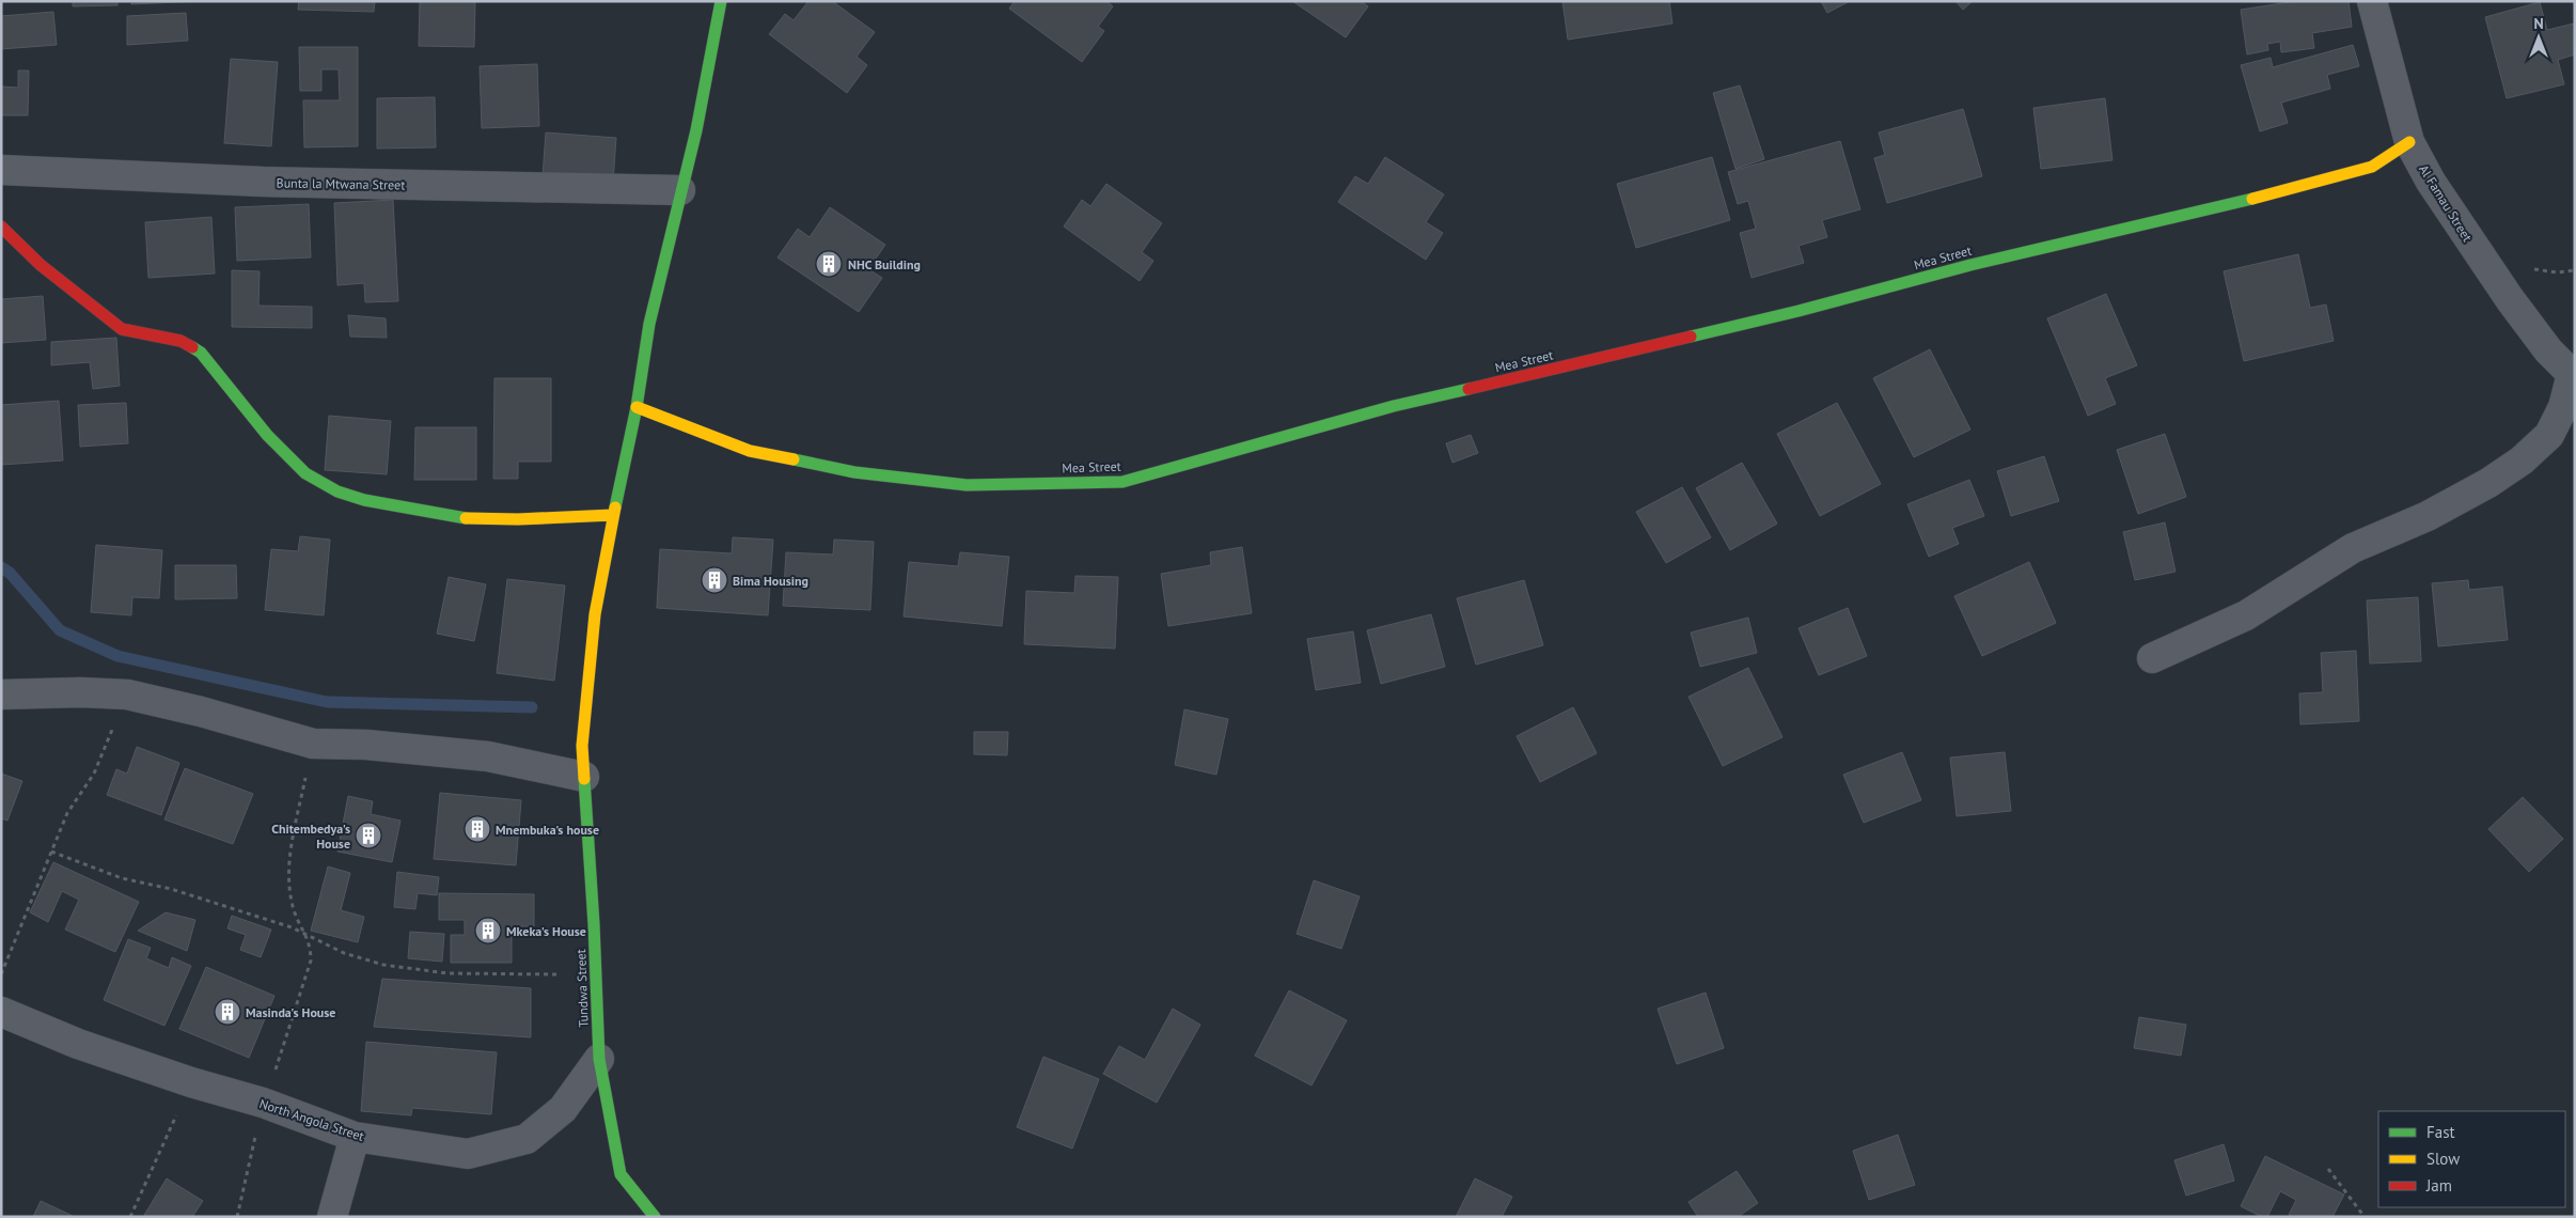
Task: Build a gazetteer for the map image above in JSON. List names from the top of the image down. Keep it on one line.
{"streets":{"street":["Bunta la Mtwana Street","Al Famau Street","Mea Street","Tundwa Street","North Angola Street"]},"crossings":[["Bunta la Mtwana Street","Tundwa Street"],["Al Famau Street","Mea Street"],["Mea Street","Tundwa Street"],["Tundwa Street","North Angola Street"]],"places":{"building":["NHC Building","Bima Housing","Mnembuka's house","Chitembedya's House","Mkeka's House","Masinda's House"]},"legend":["Fast","Slow","Jam"],"north":"top"}
